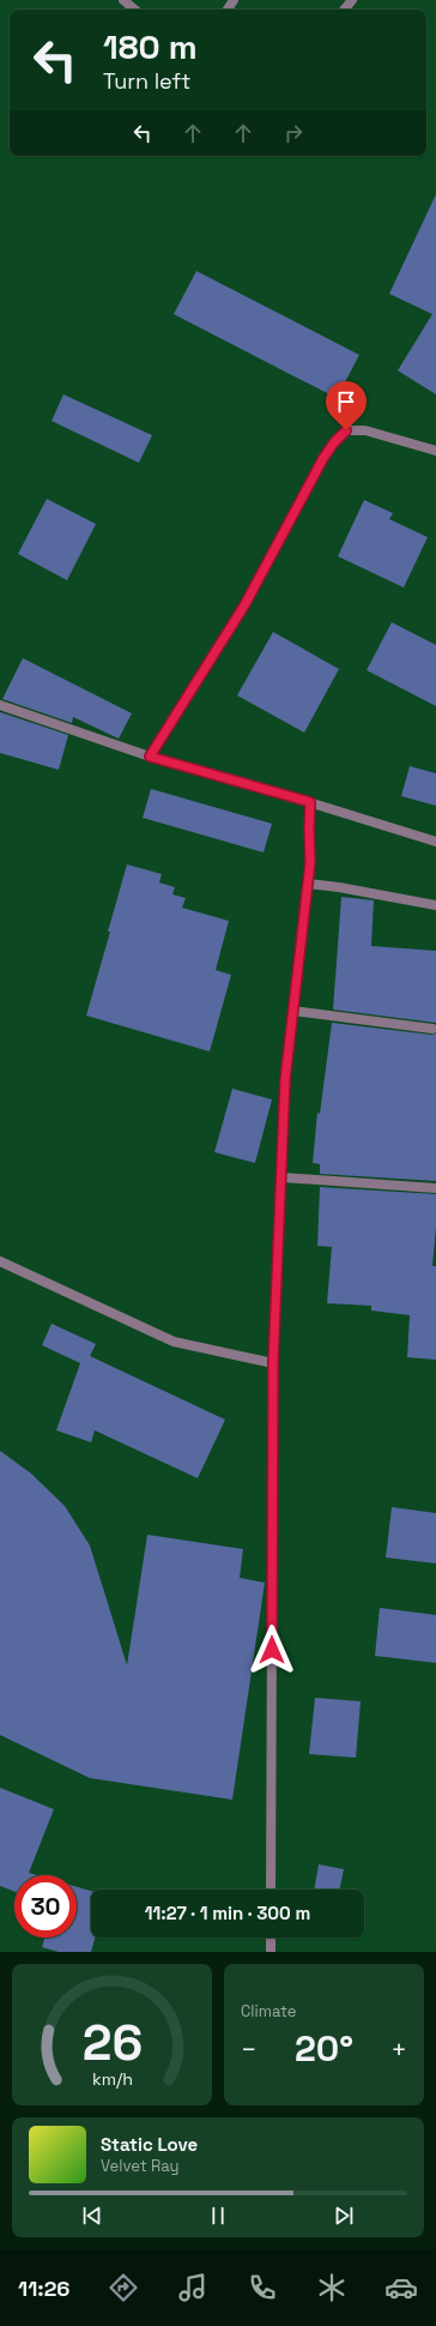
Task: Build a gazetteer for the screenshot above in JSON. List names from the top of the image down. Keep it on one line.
{"page":{"turn":["180 m","Turn left"],"limit":"30","trip":"11:27 · 1 min · 300 m","tile":"Climate","heat":["−","20°","+"],"song":["Static Love","Velvet Ray"],"tabs":"11:26","gauge":["26","km/h"]}}
